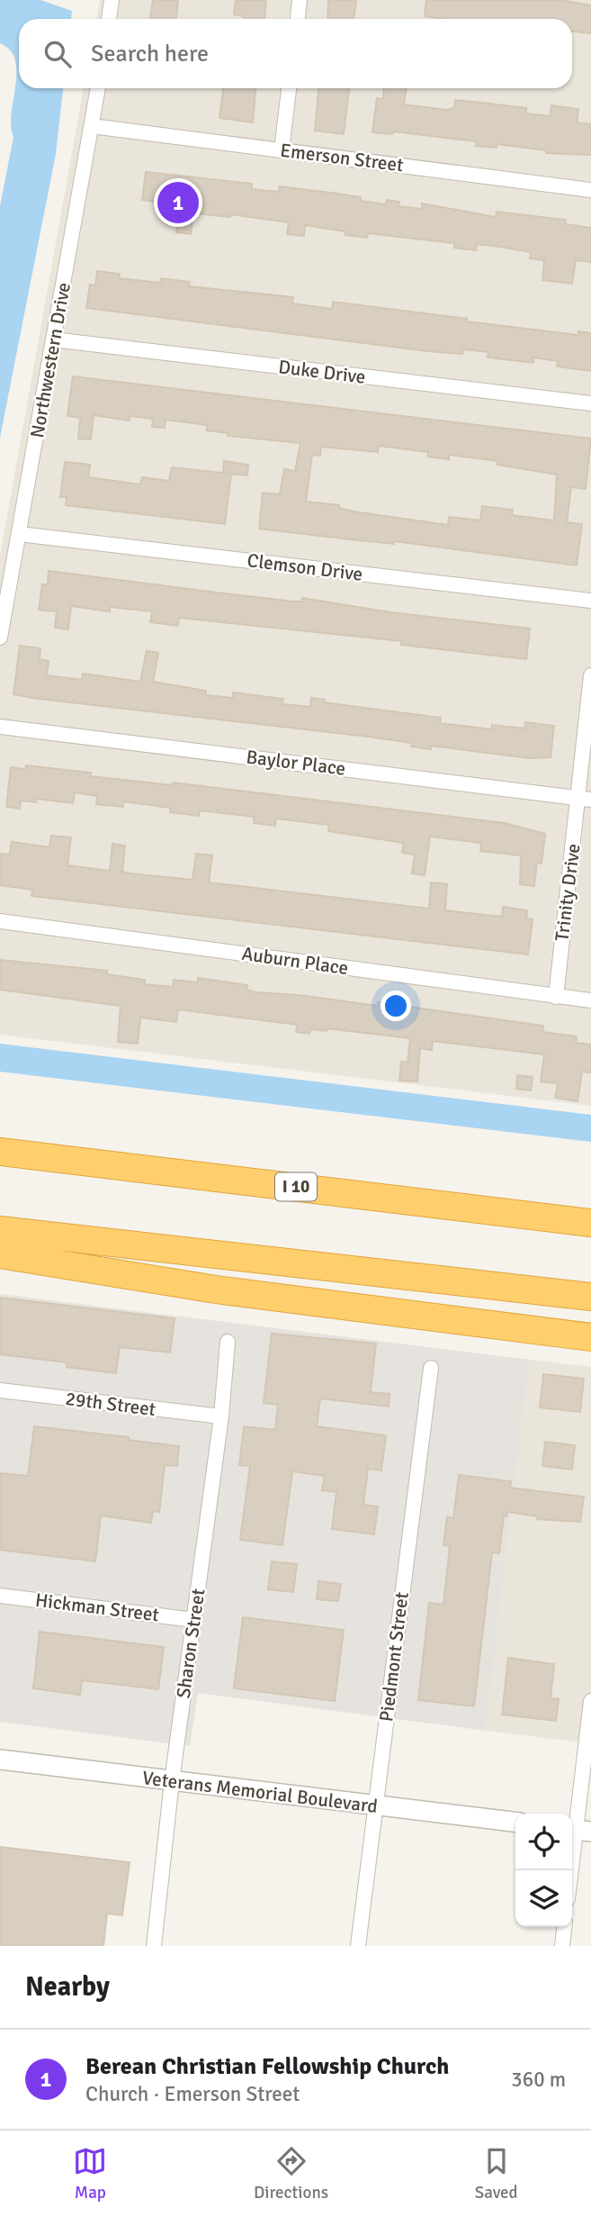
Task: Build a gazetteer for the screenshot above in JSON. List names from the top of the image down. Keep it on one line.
{"streets":{"highway":["I 10"],"street":["Emerson Street","Northwestern Drive","Duke Drive","Clemson Drive","Baylor Place","Trinity Drive","Auburn Place","29th Street","Hickman Street","Sharon Street","Piedmont Street","Veterans Memorial Boulevard"]},"crossings":[["Emerson Street","Northwestern Drive"],["Northwestern Drive","Duke Drive"],["Northwestern Drive","Clemson Drive"],["Baylor Place","Trinity Drive"],["Trinity Drive","Auburn Place"],["29th Street","Sharon Street"],["Hickman Street","Sharon Street"],["Sharon Street","Veterans Memorial Boulevard"],["Piedmont Street","Veterans Memorial Boulevard"]],"page":{"search":"Search here","pins":"1","heading":"Nearby","list":[{"mark":"1","name":"Berean Christian Fellowship Church","note":"Church · Emerson Street","value":"360 m"}],"nav":["Map","Directions","Saved"]}}
